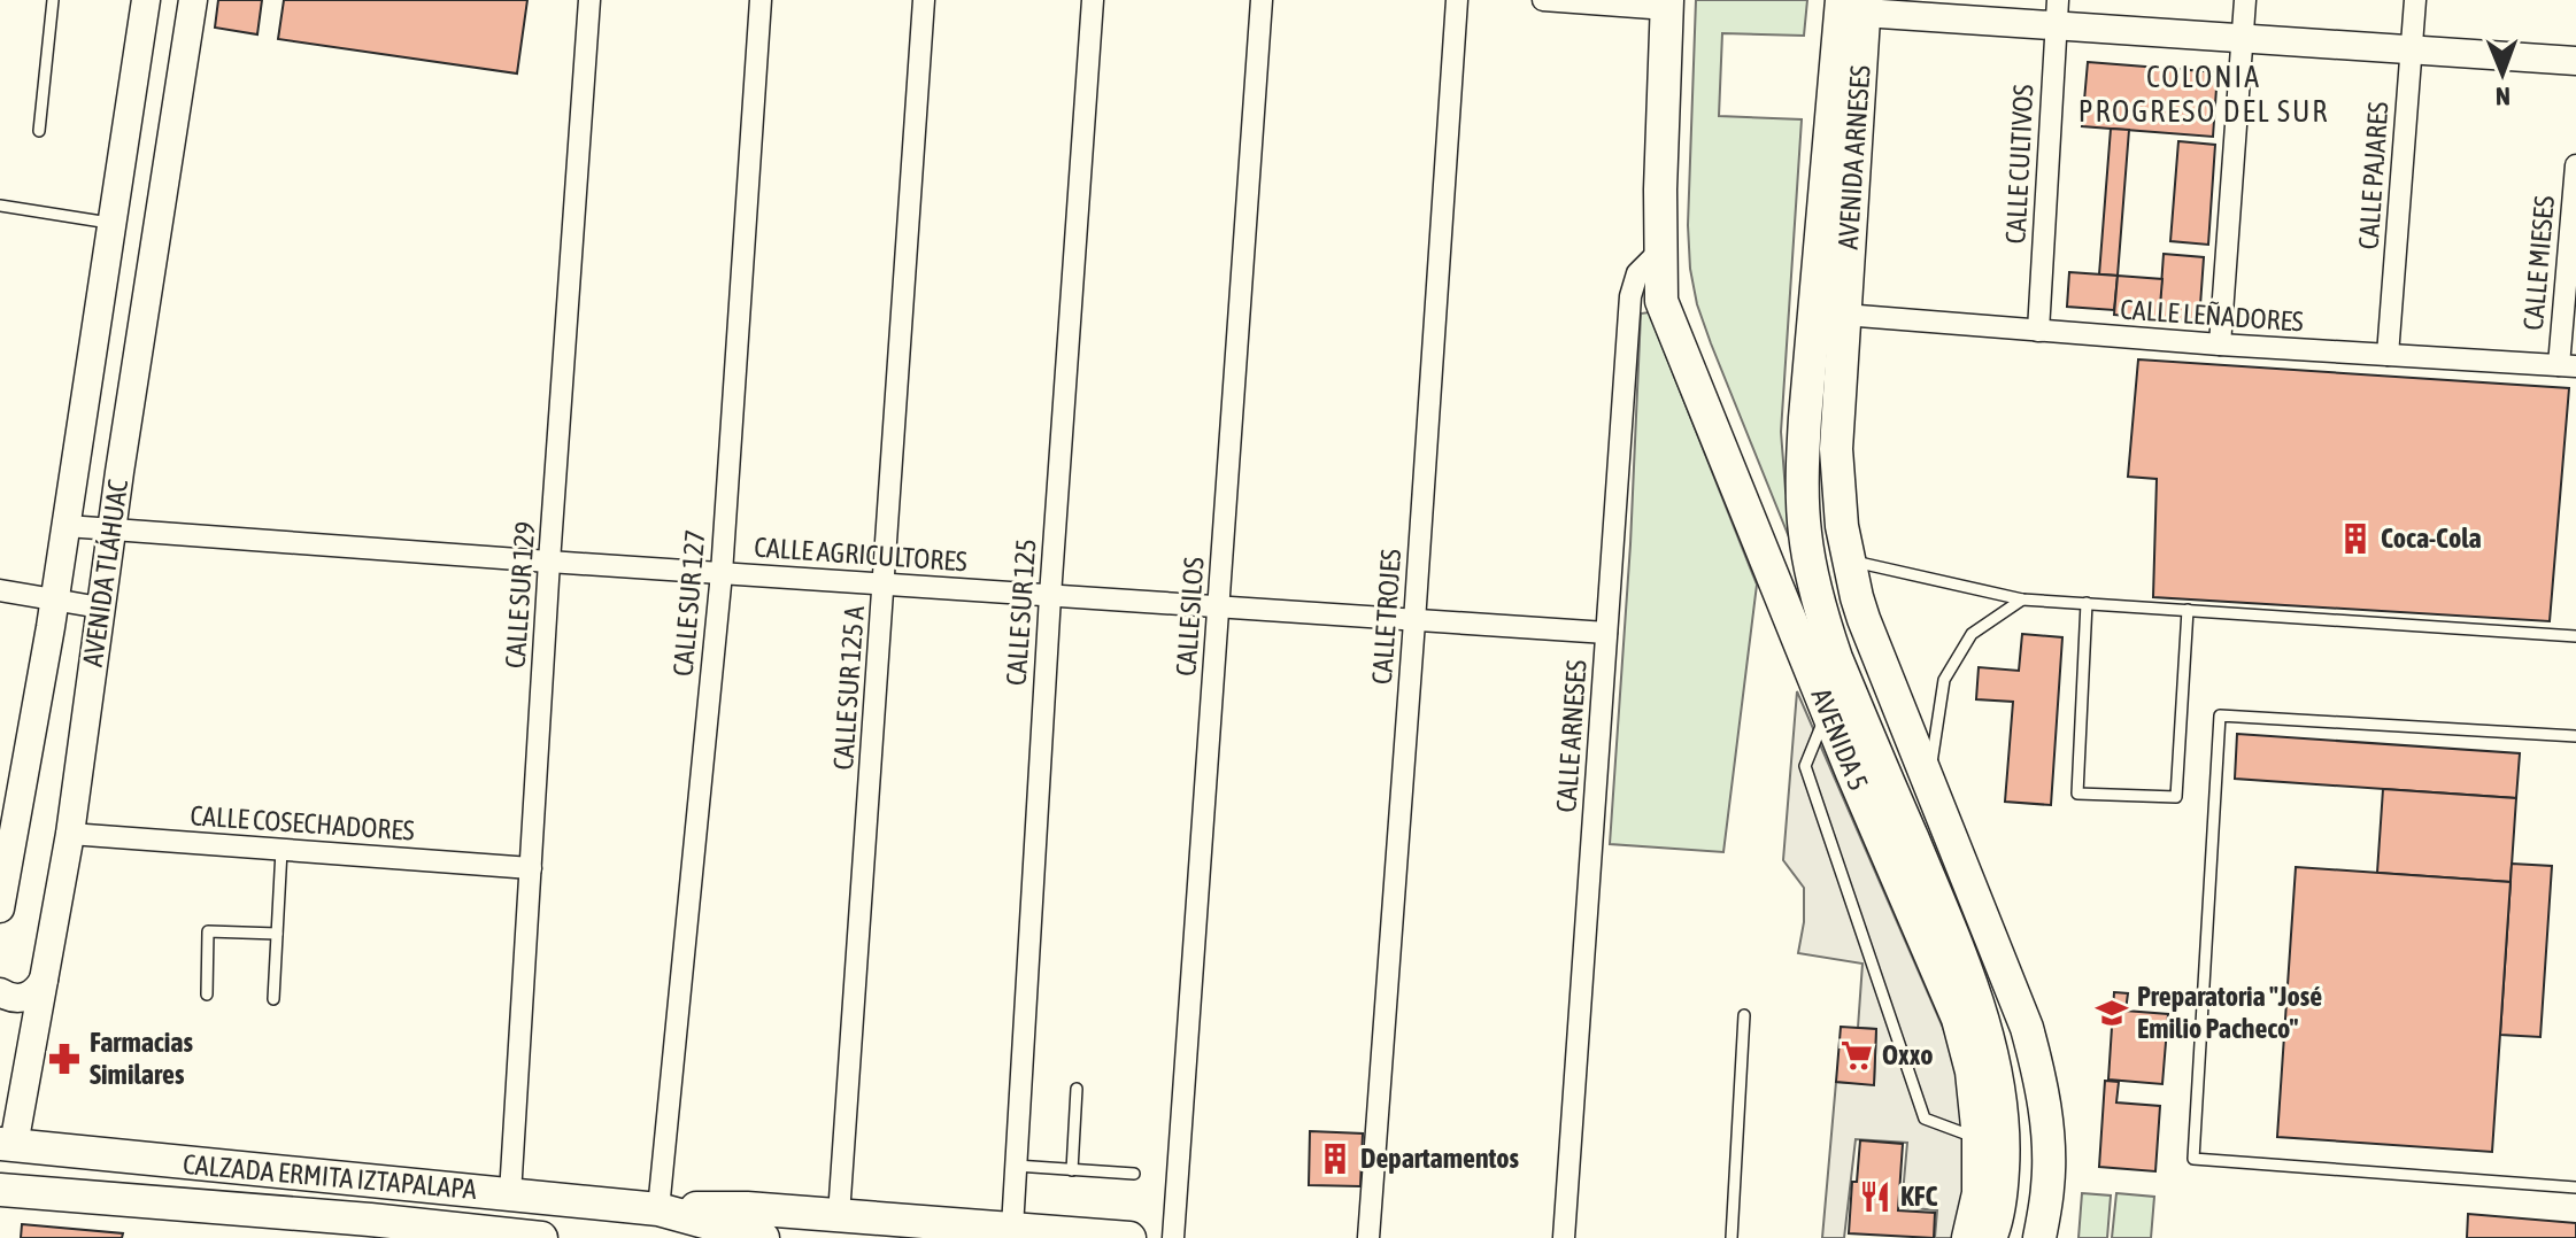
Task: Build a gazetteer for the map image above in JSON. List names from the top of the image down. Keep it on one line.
{"streets":{"main road":["AVENIDA ARNESES","AVENIDA TLÁHUAC","AVENIDA 5","CALZADA ERMITA IZTAPALAPA"],"street":["CALLE CULTIVOS","CALLE PAJARES","CALLE MIESES","CALLE LEÑADORES","CALLE AGRICULTORES","CALLE SUR 129","CALLE SUR 127","CALLE SUR 125","CALLE SILOS","CALLE TROJES","CALLE SUR 125 A","CALLE ARNESES","CALLE COSECHADORES"]},"crossings":[["AVENIDA ARNESES","CALLE LEÑADORES"],["CALLE CULTIVOS","CALLE LEÑADORES"],["CALLE PAJARES","CALLE LEÑADORES"],["CALLE MIESES","CALLE LEÑADORES"],["CALLE AGRICULTORES","AVENIDA TLÁHUAC"],["CALLE AGRICULTORES","CALLE SUR 129"],["CALLE AGRICULTORES","CALLE SUR 127"],["CALLE AGRICULTORES","CALLE SUR 125"],["CALLE AGRICULTORES","CALLE SILOS"],["CALLE AGRICULTORES","CALLE TROJES"],["CALLE AGRICULTORES","CALLE SUR 125 A"],["CALLE AGRICULTORES","CALLE ARNESES"],["AVENIDA TLÁHUAC","CALLE COSECHADORES"],["AVENIDA TLÁHUAC","CALZADA ERMITA IZTAPALAPA"],["CALLE SUR 129","CALLE COSECHADORES"],["CALLE SUR 129","CALZADA ERMITA IZTAPALAPA"],["CALLE SUR 127","CALZADA ERMITA IZTAPALAPA"],["CALLE SUR 125","CALZADA ERMITA IZTAPALAPA"],["CALLE SUR 125 A","CALZADA ERMITA IZTAPALAPA"],["CALLE ARNESES","AVENIDA 5"]],"districts":["COLONIA PROGRESO DEL SUR"],"places":{"building":["Coca-Cola","Departamentos"],"school or university":["Preparatoria \"José Emilio Pacheco\""],"supermarket":["Oxxo"],"pharmacy":["Farmacias Similares"],"restaurant":["KFC"]},"north":"bottom"}
